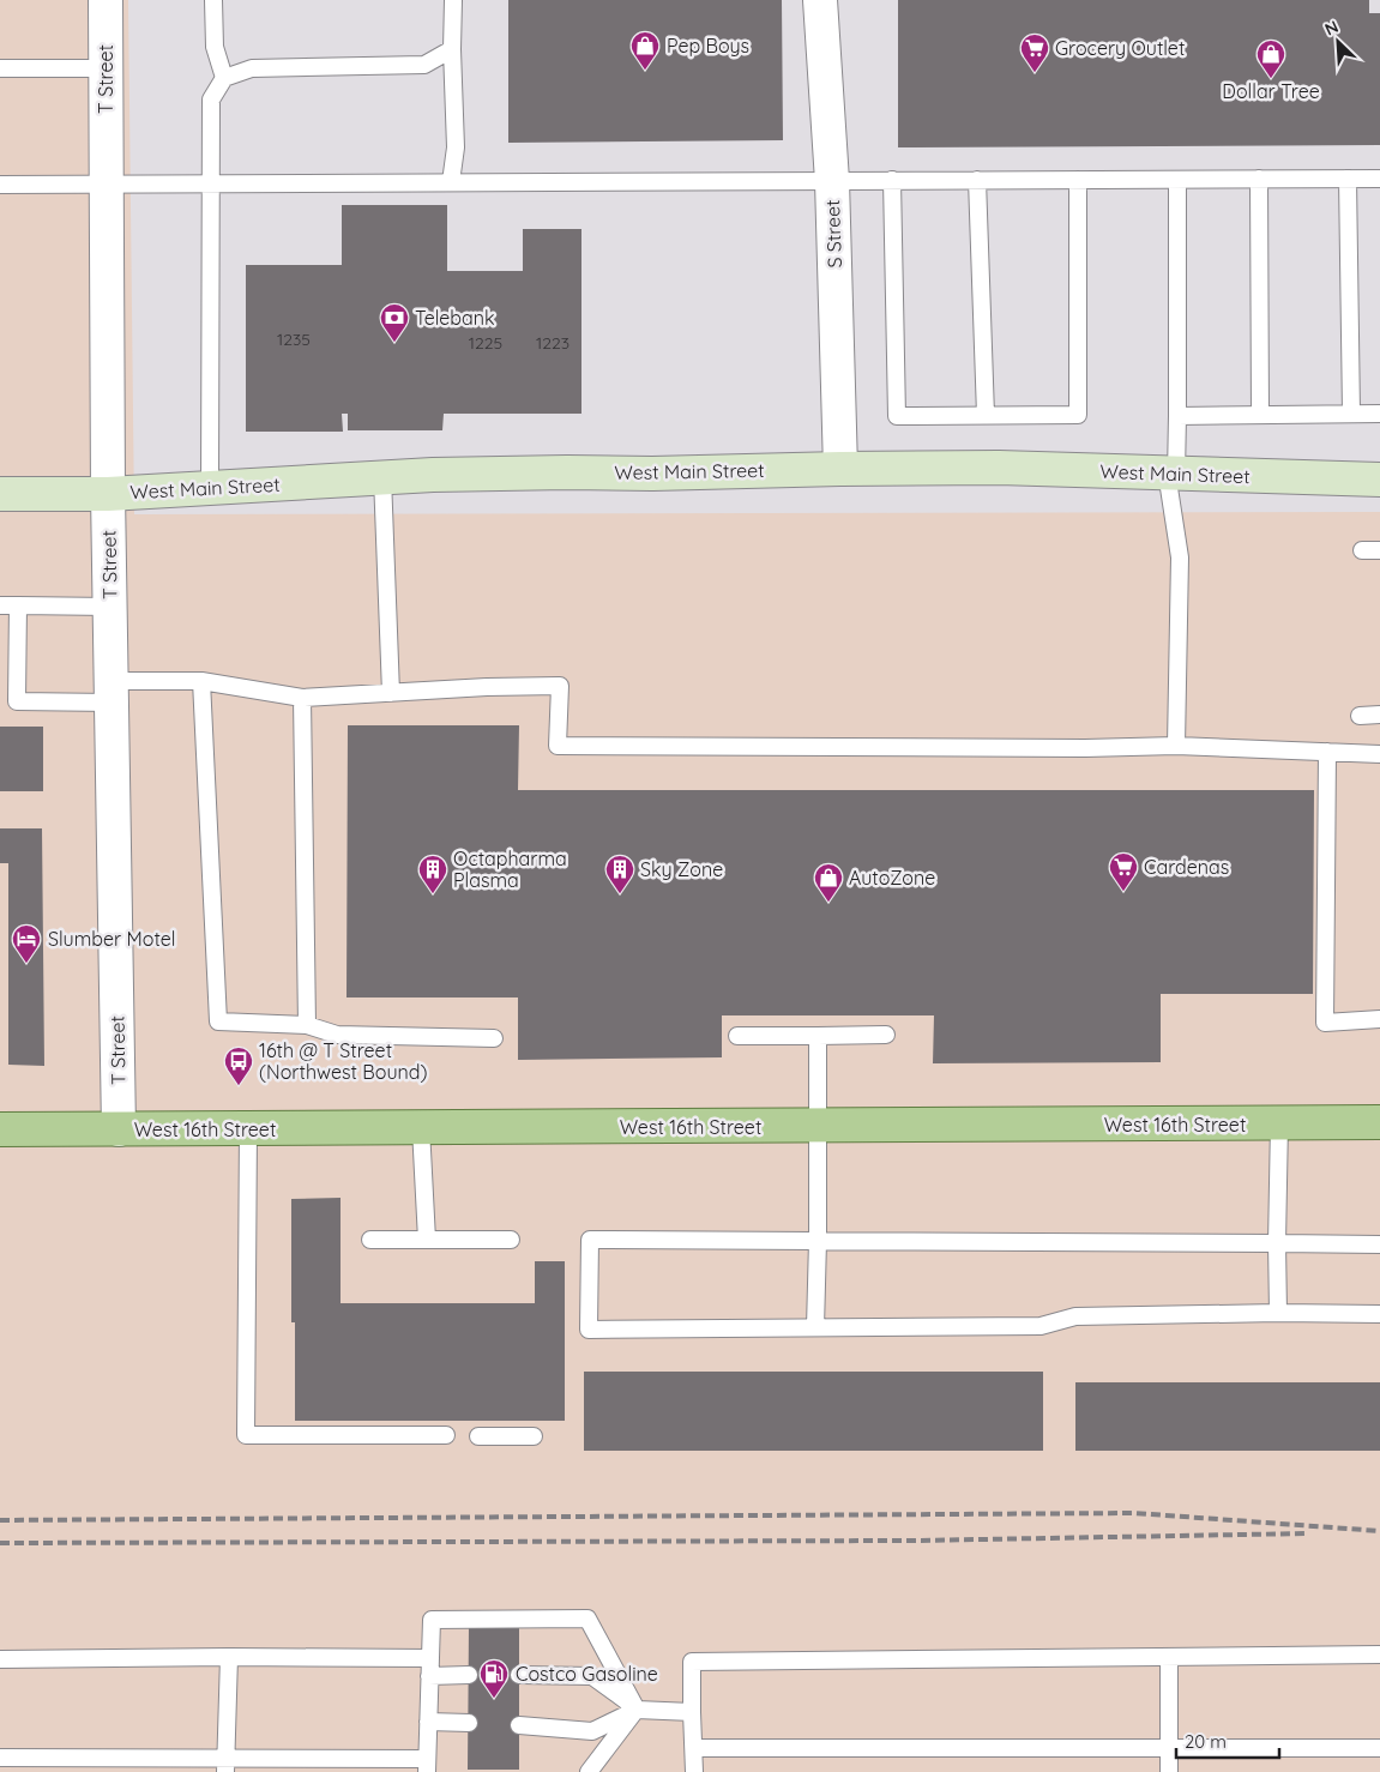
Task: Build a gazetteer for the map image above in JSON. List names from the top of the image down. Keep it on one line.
{"streets":{"main road":["West 16th Street"],"street":["T Street","S Street","West Main Street"]},"crossings":[["T Street","West Main Street"],["T Street","West 16th Street"],["S Street","West Main Street"]],"places":{"shop":["Pep Boys","Dollar Tree","AutoZone"],"supermarket":["Grocery Outlet","Cardenas"],"bank":["Telebank"],"building":["Octapharma Plasma","Sky Zone"],"hotel":["Slumber Motel"],"bus stop":["16th @ T Street (Northwest Bound)"],"fuel station":["Costco Gasoline"]},"house_numbers":["1235","1225","1223"],"scale_bar":"20 m","north":"top left"}
